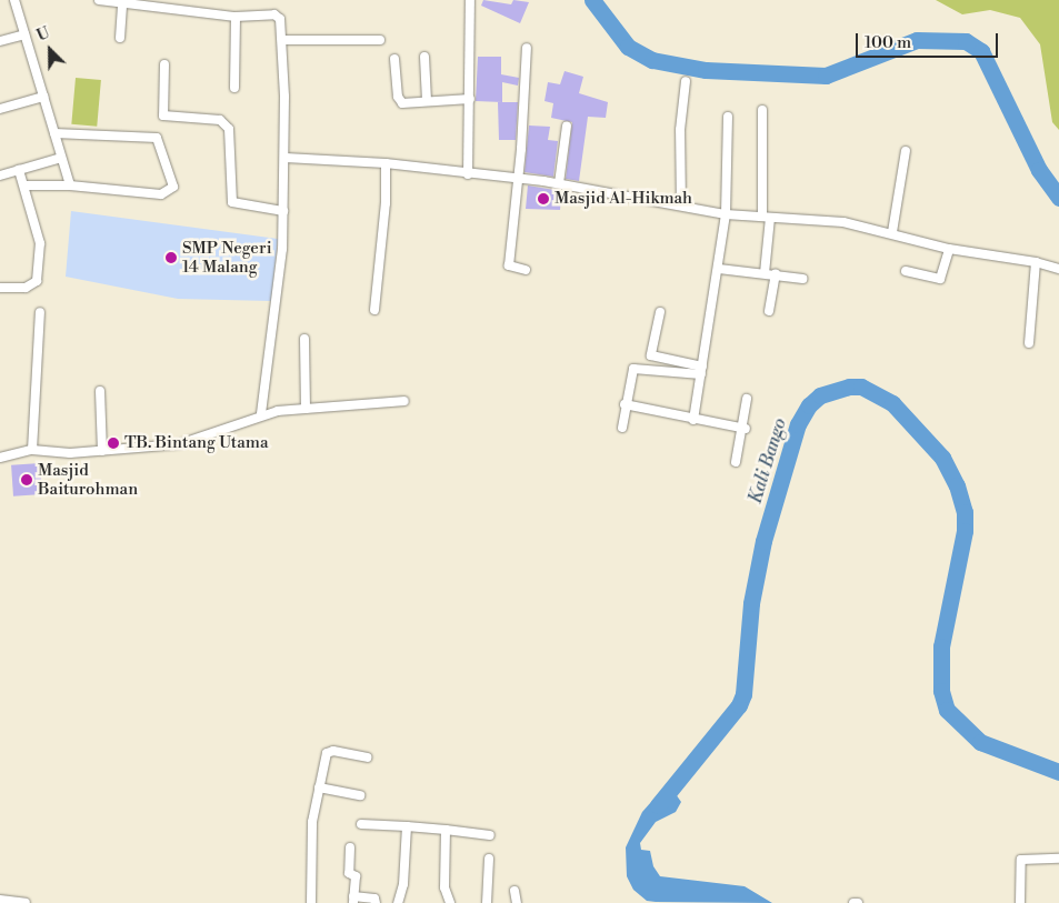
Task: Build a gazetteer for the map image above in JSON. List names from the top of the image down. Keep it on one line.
{"water":["Kali Bango"],"places":["Masjid Al-Hikmah","SMP Negeri 14 Malang","TB. Bintang Utama","Masjid Baiturohman"],"scale_bar":"100 m","north":"top left"}
